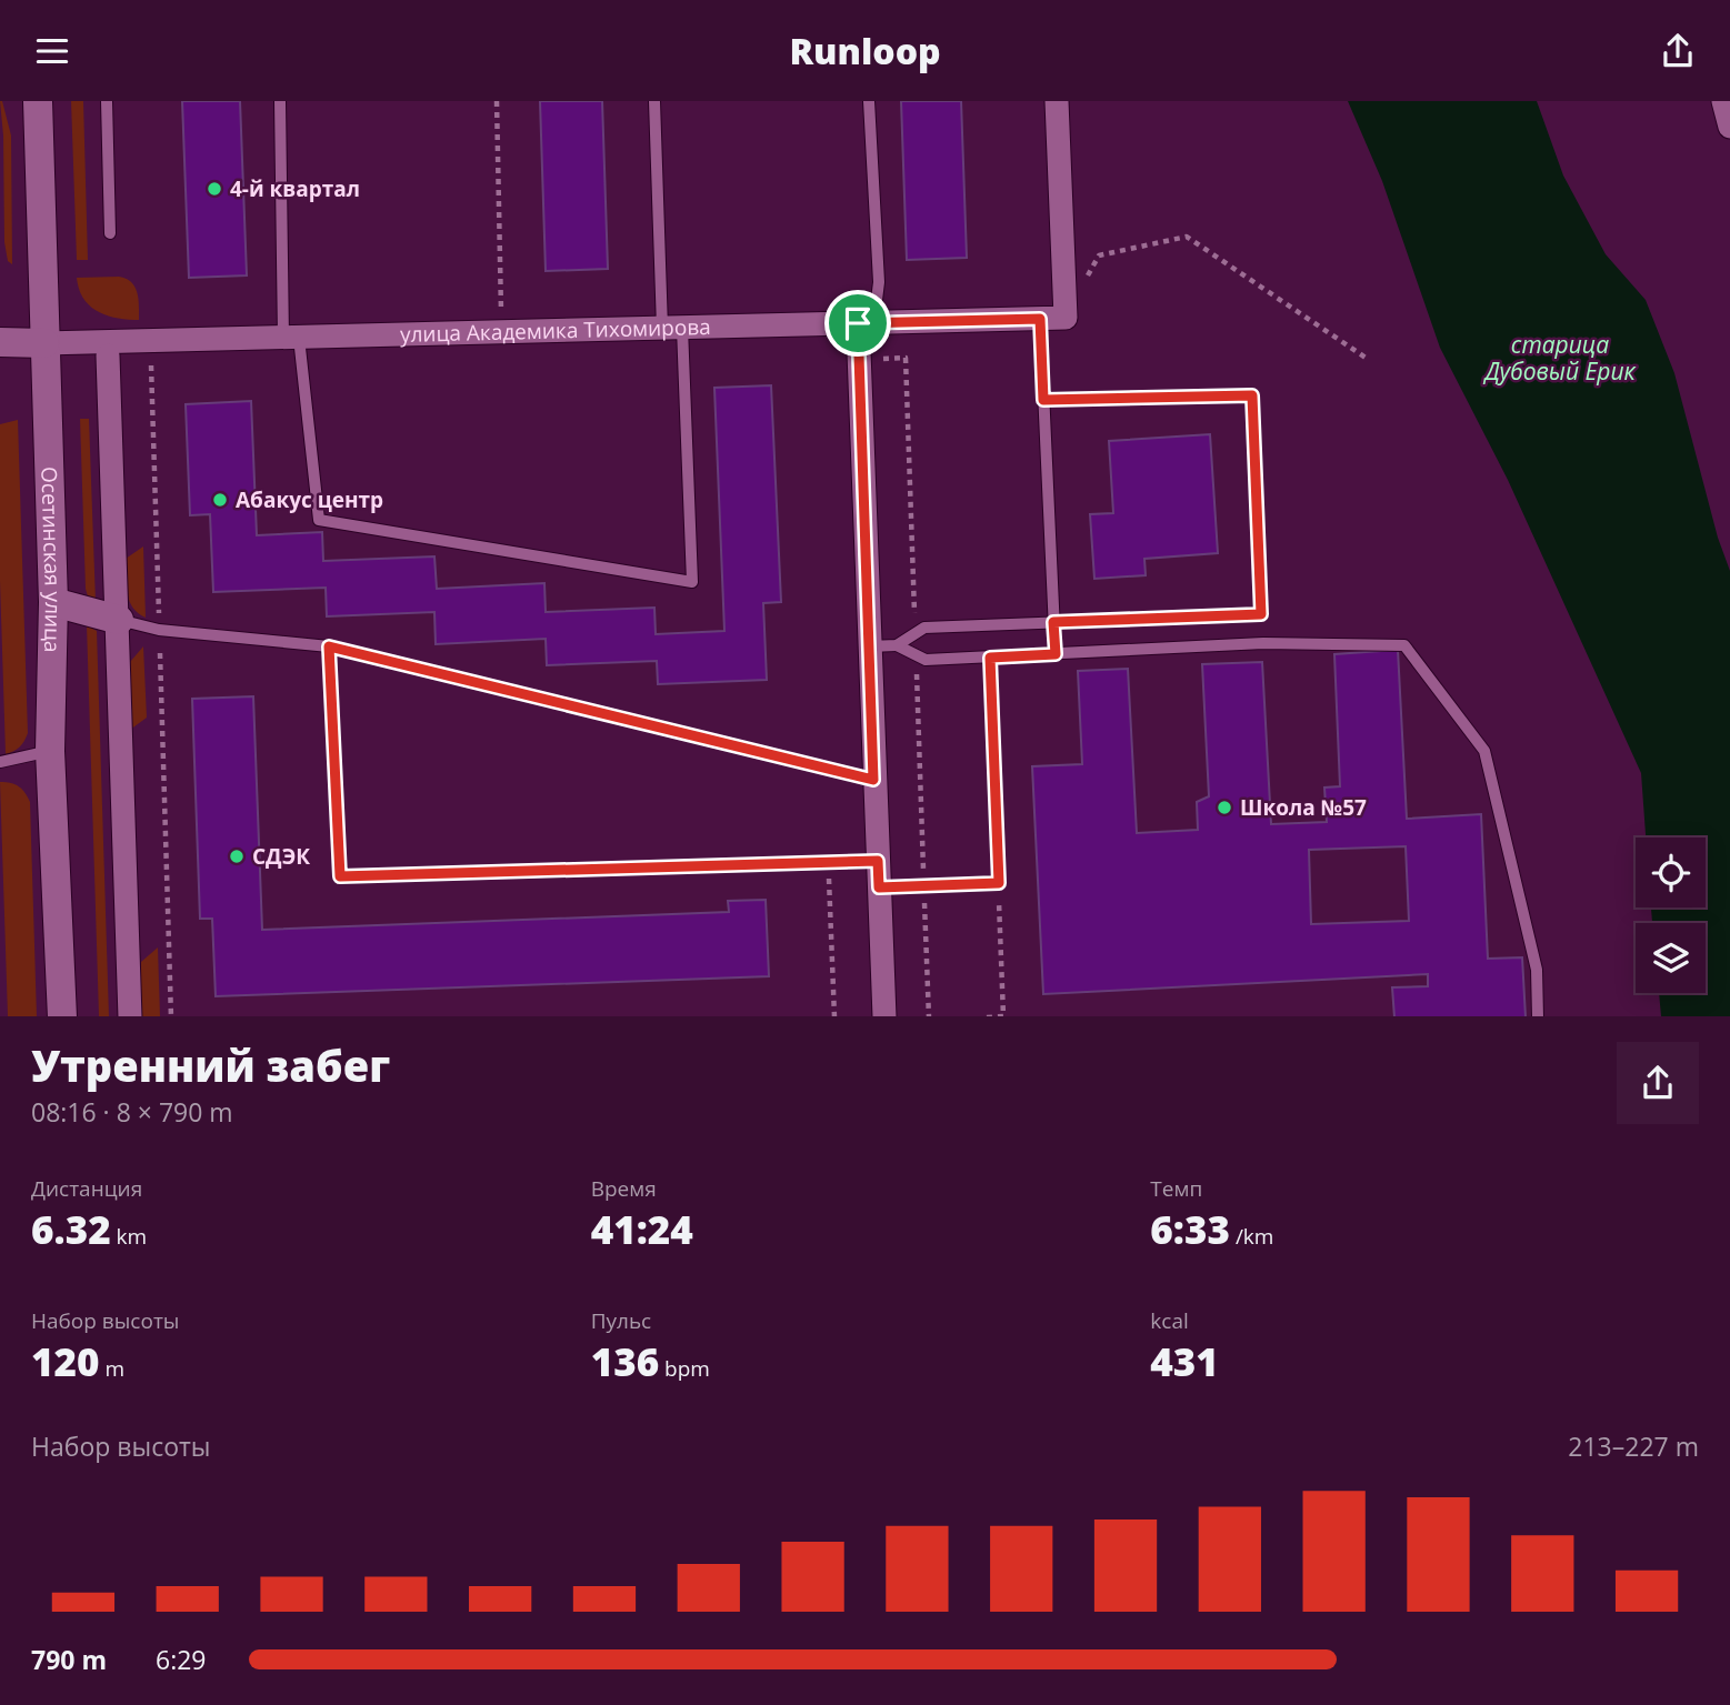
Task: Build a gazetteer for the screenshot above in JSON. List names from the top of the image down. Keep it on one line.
{"streets":{"street":["улица Академика Тихомирова","Осетинская улица"]},"crossings":[["улица Академика Тихомирова","Осетинская улица"]],"water":["старица Дубовый Ерик"],"places":["4-й квартал","Абакус центр","Школа №57","СДЭК"],"page":{"header":"Runloop","heading":["Утренний забег","08:16 · 8 × 790 m"],"stats":[["Дистанция","6.32 km"],["Время","41:24"],["Темп","6:33 /km"],["Набор высоты","120 m"],["Пульс","136 bpm"],["kcal","431"]],"chart":["Набор высоты","213–227 m"],"list":[{"name":"790 m","note":"6:29"}]}}
